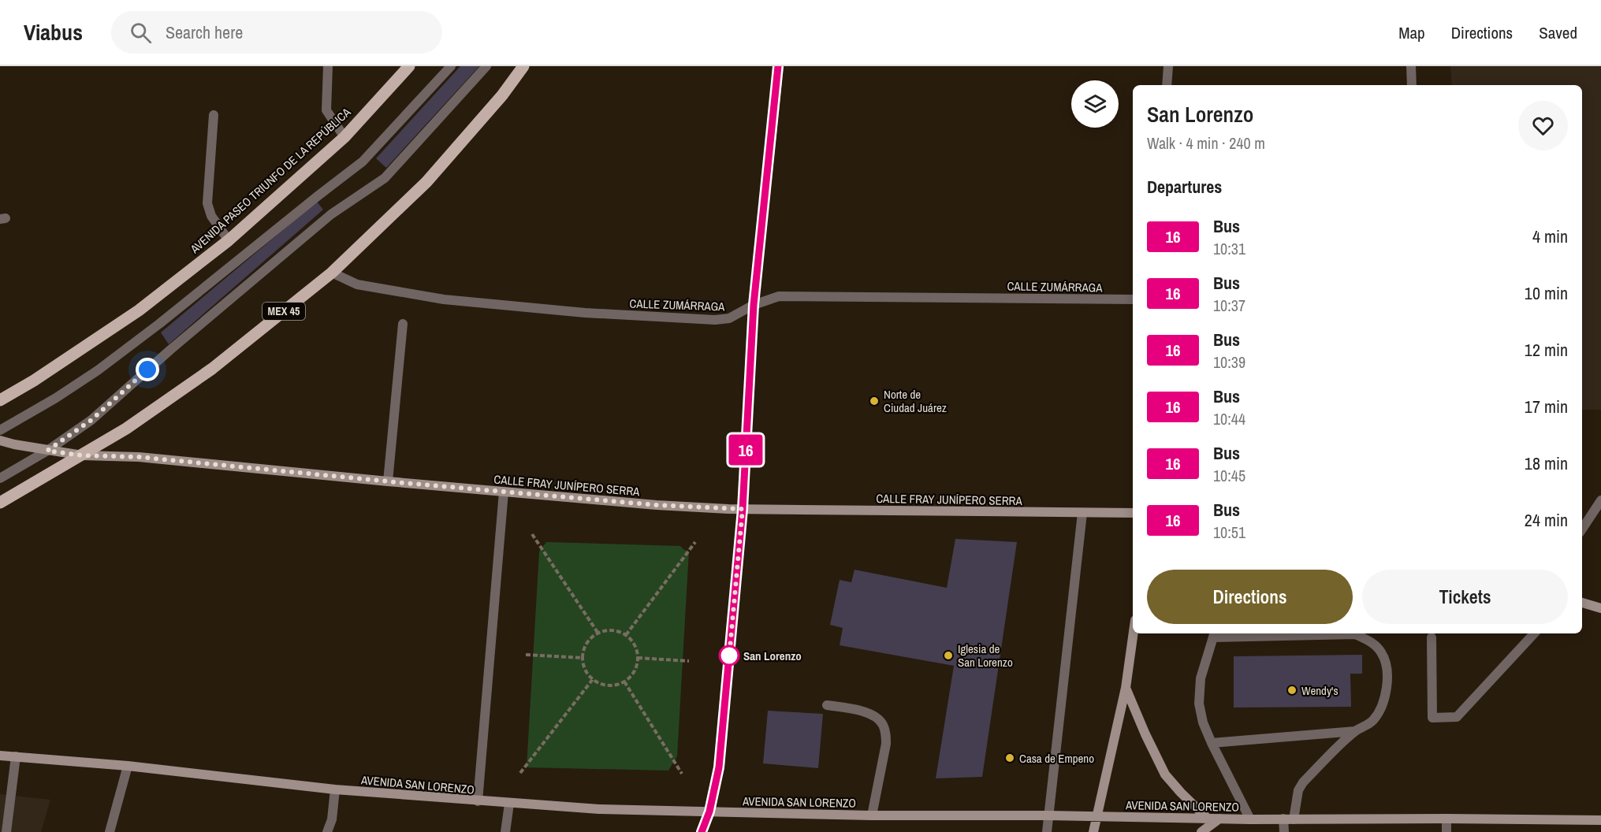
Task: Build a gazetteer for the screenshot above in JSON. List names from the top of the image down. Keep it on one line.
{"streets":{"main road":["AVENIDA PASEO TRIUNFO DE LA REPÚBLICA","MEX 45","CALLE FRAY JUNÍPERO SERRA","AVENIDA SAN LORENZO"],"street":["CALLE ZUMÁRRAGA"]},"crossings":[["CALLE ZUMÁRRAGA","MEX 45"],["MEX 45","CALLE FRAY JUNÍPERO SERRA"]],"places":["Norte de Ciudad Juárez","San Lorenzo","Iglesia de San Lorenzo","Wendy's","Casa de Empeno"],"lines":["bus line 16"],"page":{"header":"Viabus","search":"Search here","nav":["Map","Directions","Saved"],"on_map":"16","heading":[["San Lorenzo","Walk · 4 min · 240 m"],"Departures"],"list":[{"mark":"16","name":"Bus","note":"10:31","value":"4 min"},{"mark":"16","name":"Bus","note":"10:37","value":"10 min"},{"mark":"16","name":"Bus","note":"10:39","value":"12 min"},{"mark":"16","name":"Bus","note":"10:44","value":"17 min"},{"mark":"16","name":"Bus","note":"10:45","value":"18 min"},{"mark":"16","name":"Bus","note":"10:51","value":"24 min"}],"buttons":["Directions","Tickets"]}}
